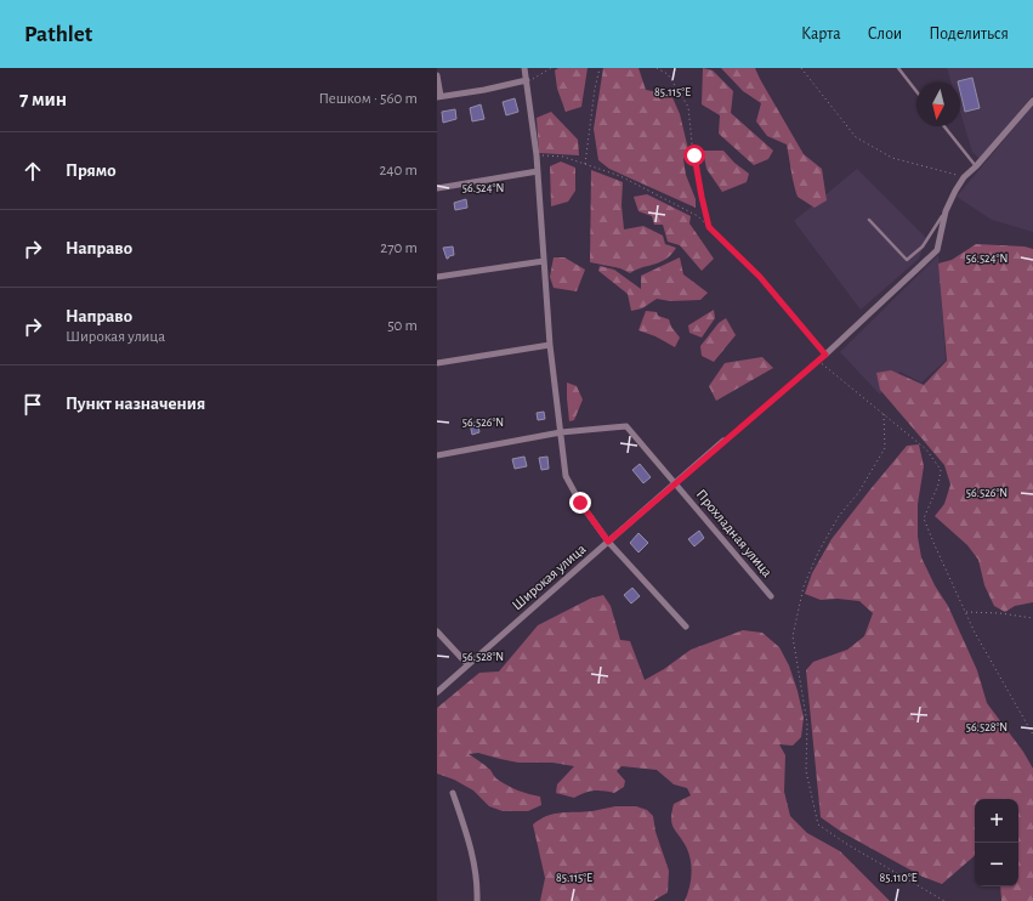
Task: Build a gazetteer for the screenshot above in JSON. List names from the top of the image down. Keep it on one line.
{"streets":{"street":["Прохладная улица","Широкая улица"]},"crossings":[["Прохладная улица","Широкая улица"]],"north":"bottom","page":{"header":"Pathlet","nav":["Карта","Слои","Поделиться"],"heading":["7 мин","Пешком · 560 m"],"list":[["Прямо","240 m"],["Направо","270 m"],["Направо","Широкая улица","50 m"],"Пункт назначения"],"map_buttons":["+","−"]},"coordinates":["85.115°E","56.524°N","56.526°N","56.528°N","85.110°E"]}
